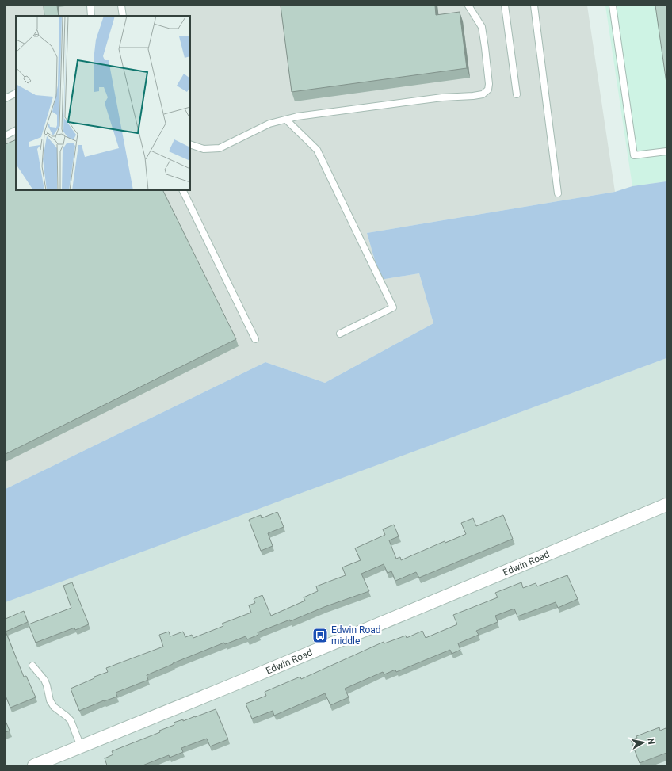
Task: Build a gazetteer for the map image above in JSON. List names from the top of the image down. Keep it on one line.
{"streets":{"street":["Edwin Road"]},"places":{"bus stop":["Edwin Road middle"]},"north":"right"}
